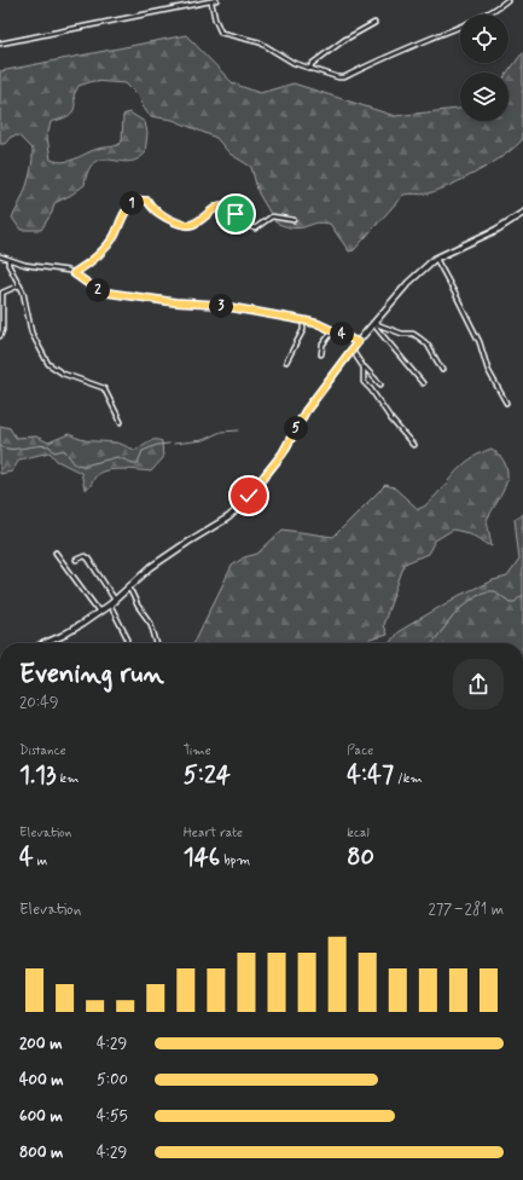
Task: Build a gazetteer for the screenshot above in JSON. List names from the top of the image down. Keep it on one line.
{"page":{"pins":["1","2","3","4","5"],"heading":["Evening run","20:49"],"stats":[["Distance","1.13 km"],["Time","5:24"],["Pace","4:47 /km"],["Elevation","4 m"],["Heart rate","146 bpm"],["kcal","80"]],"chart":["Elevation","277–281 m"],"list":[{"name":"200 m","note":"4:29"},{"name":"400 m","note":"5:00"},{"name":"600 m","note":"4:55"},{"name":"800 m","note":"4:29"}]}}
